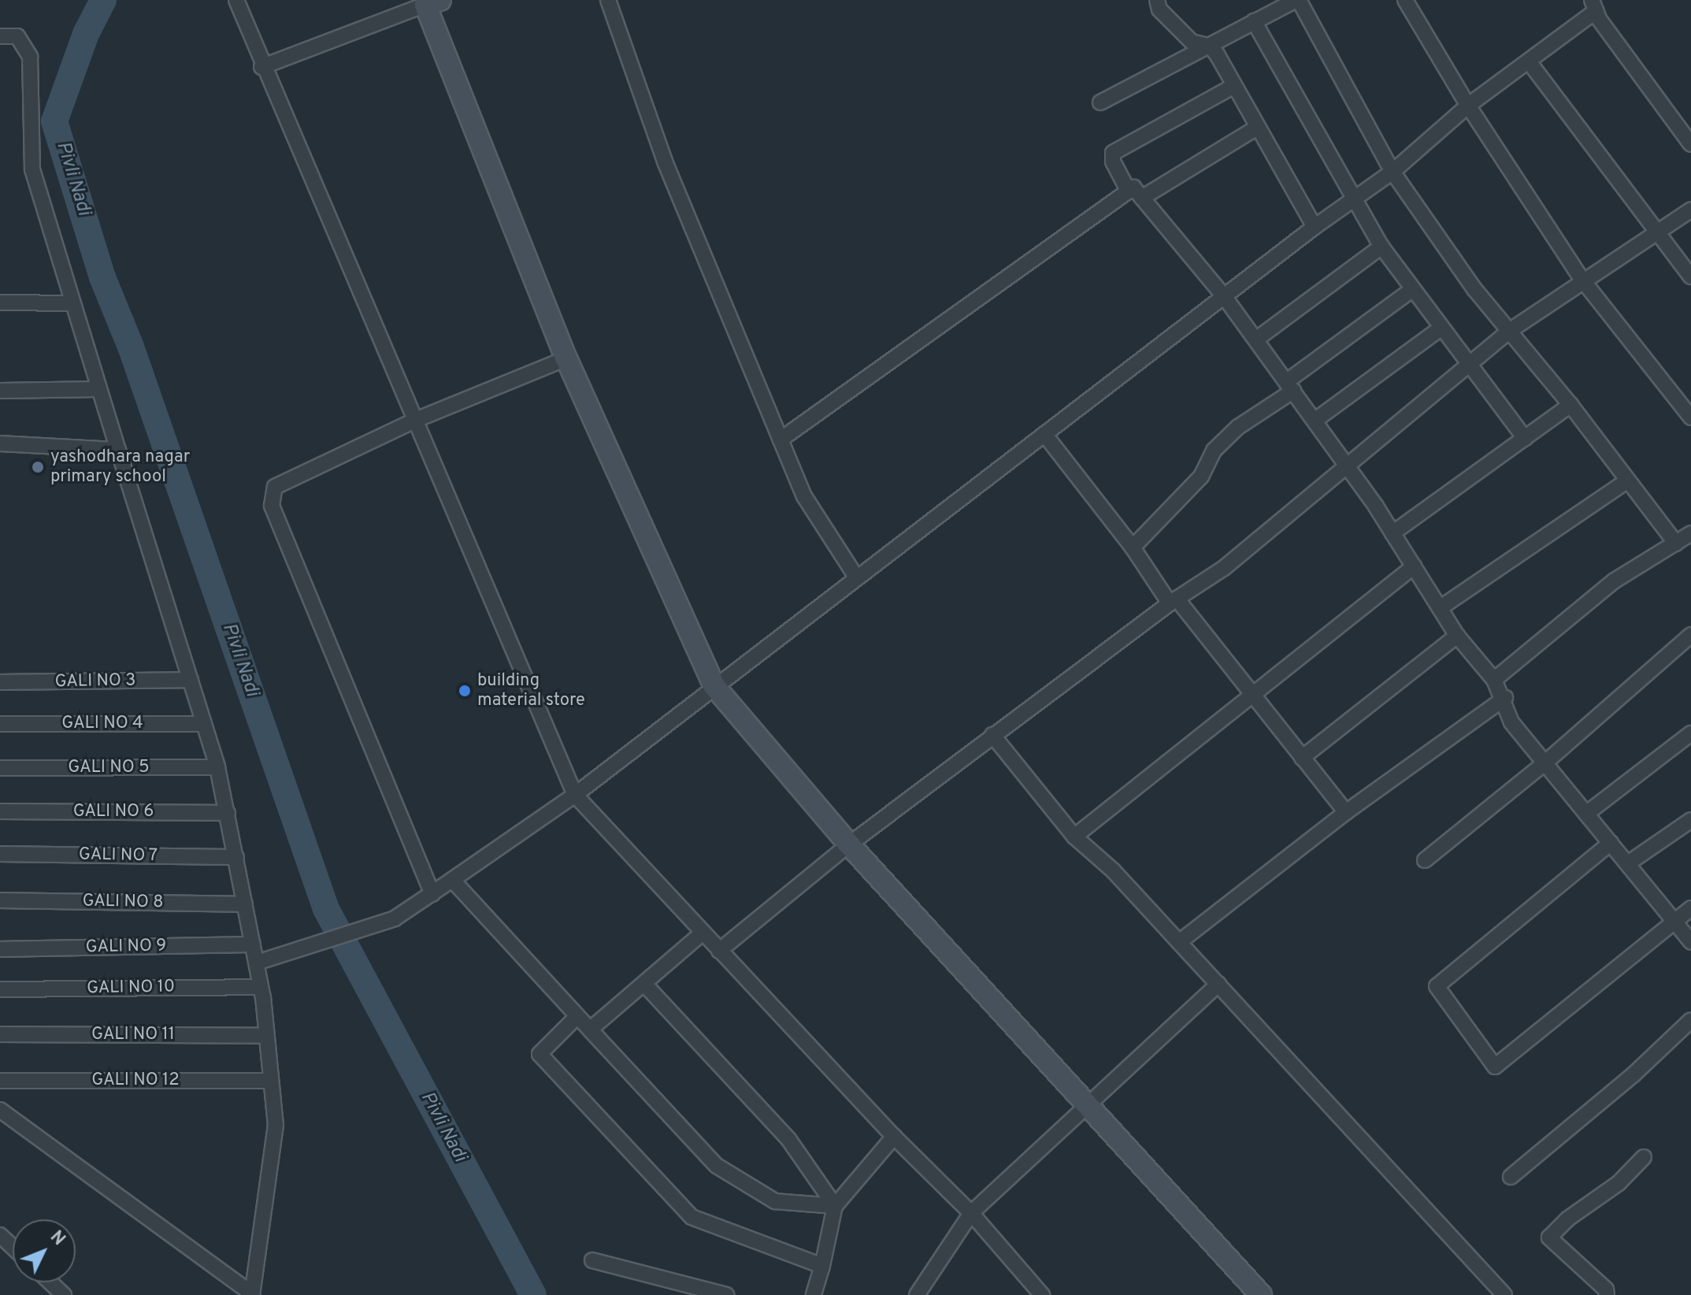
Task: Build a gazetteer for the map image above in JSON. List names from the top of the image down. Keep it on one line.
{"streets":{"street":["GALI NO 3","GALI NO 4","GALI NO 5","GALI NO 6","GALI NO 7","GALI NO 8","GALI NO 9","GALI NO 10","GALI NO 11","GALI NO 12"]},"water":["Pivli Nadi"],"places":["yashodhara nagar primary school","building material store"],"north":"top right"}
